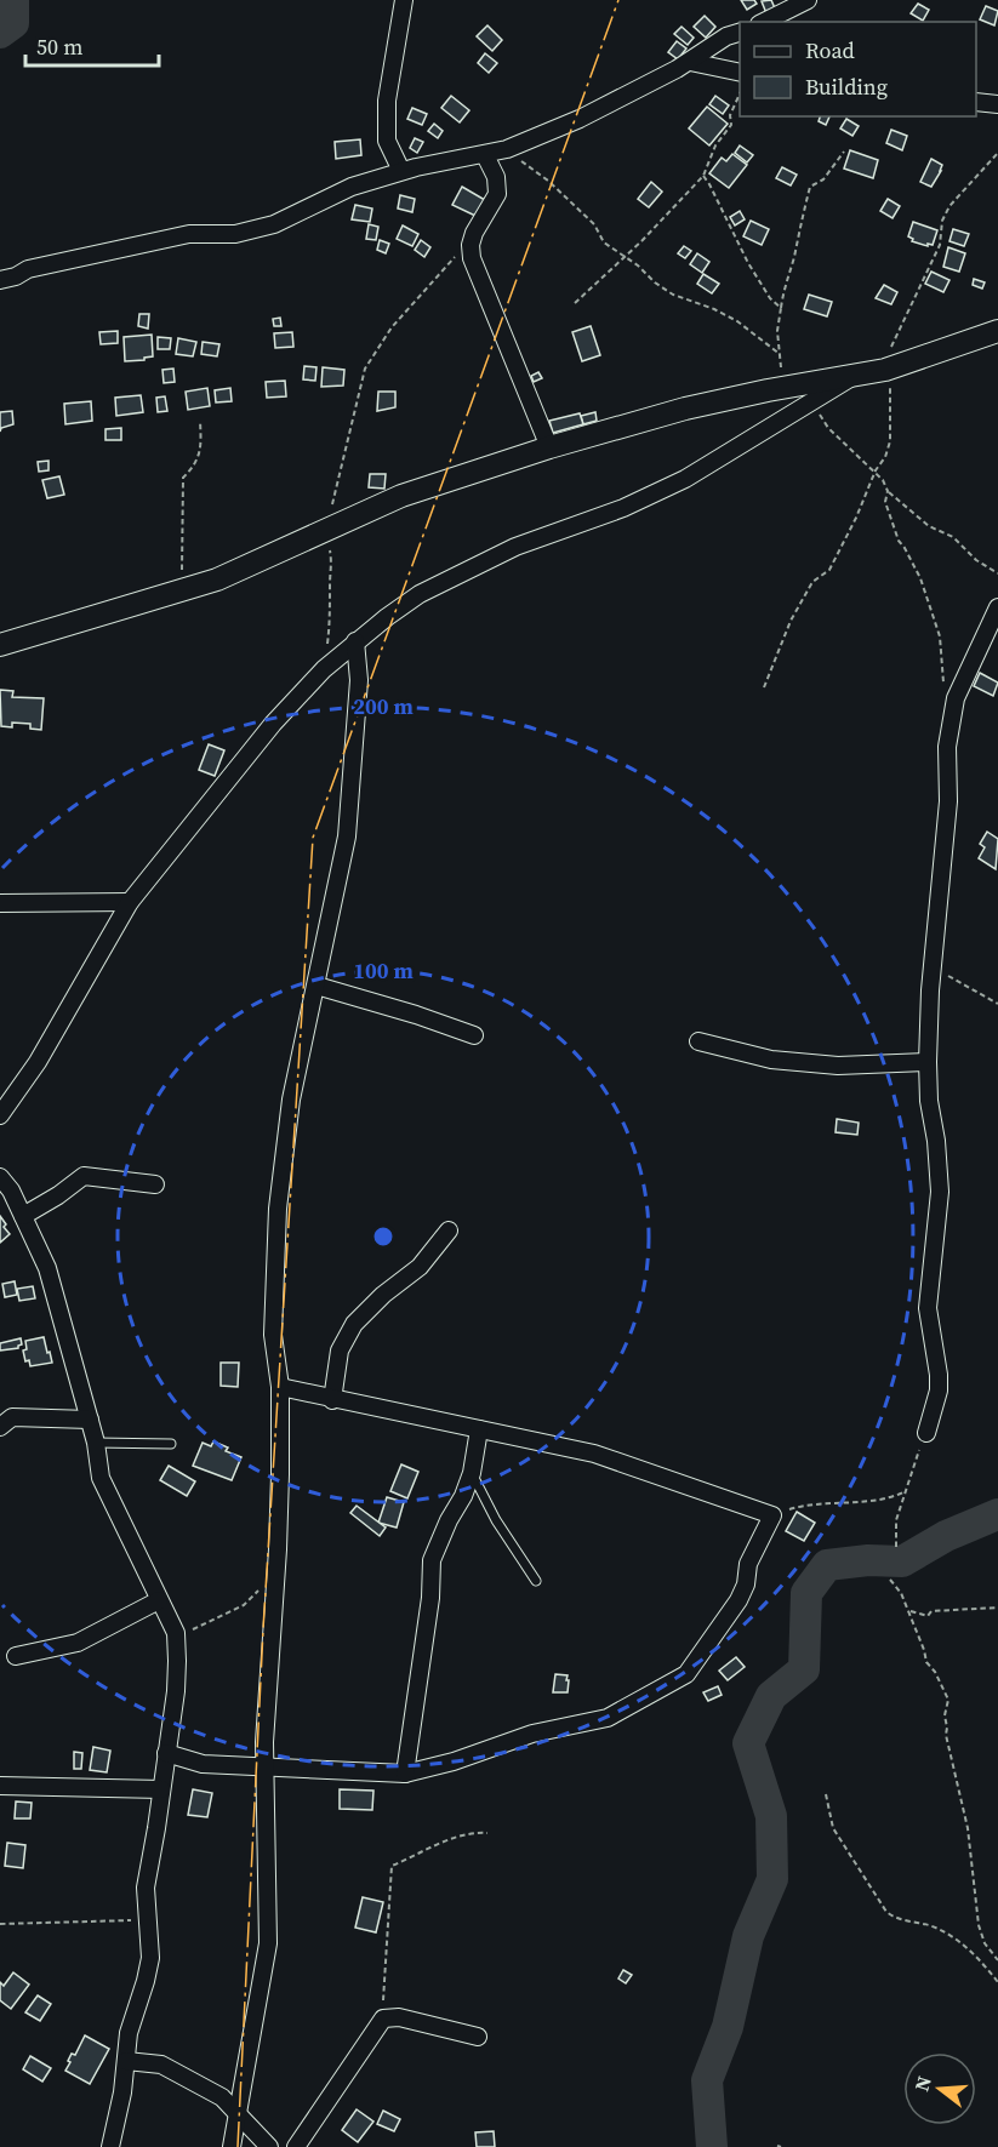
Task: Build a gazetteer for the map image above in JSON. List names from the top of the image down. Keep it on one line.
{"legend":["Road","Building"],"scale_bar":"50 m","north":"left","rings":["200 m","100 m"]}
